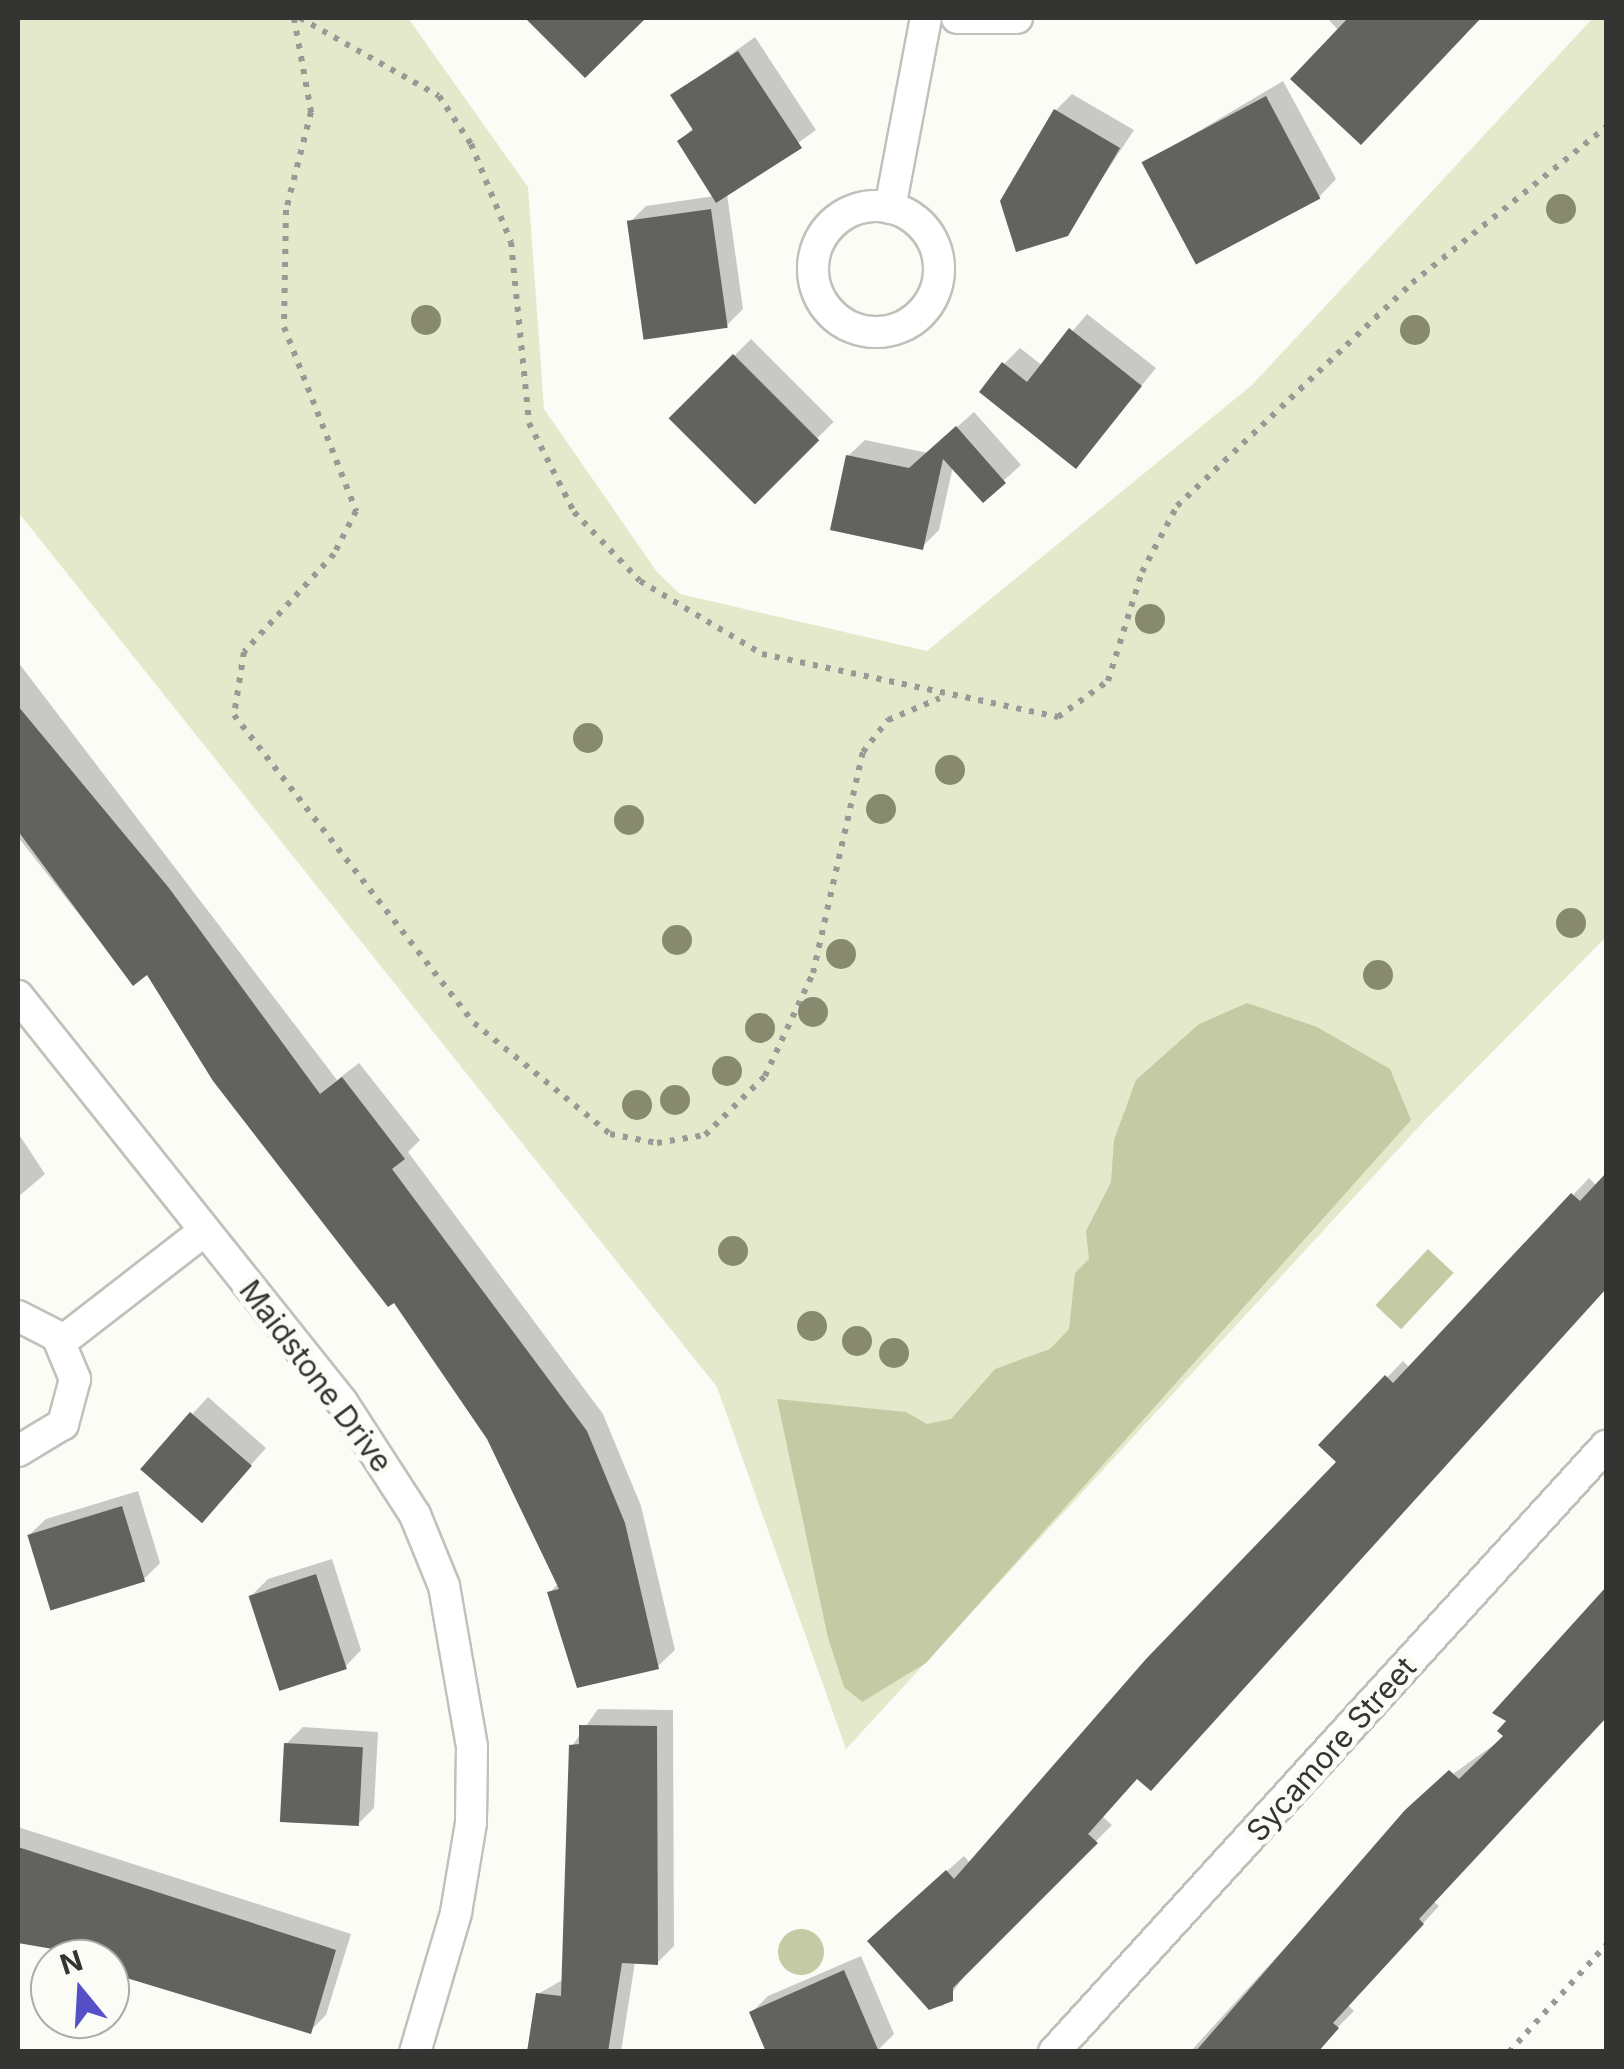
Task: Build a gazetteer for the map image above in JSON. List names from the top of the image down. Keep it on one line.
{"streets":{"street":["Maidstone Drive","Sycamore Street"]},"north":"top"}
